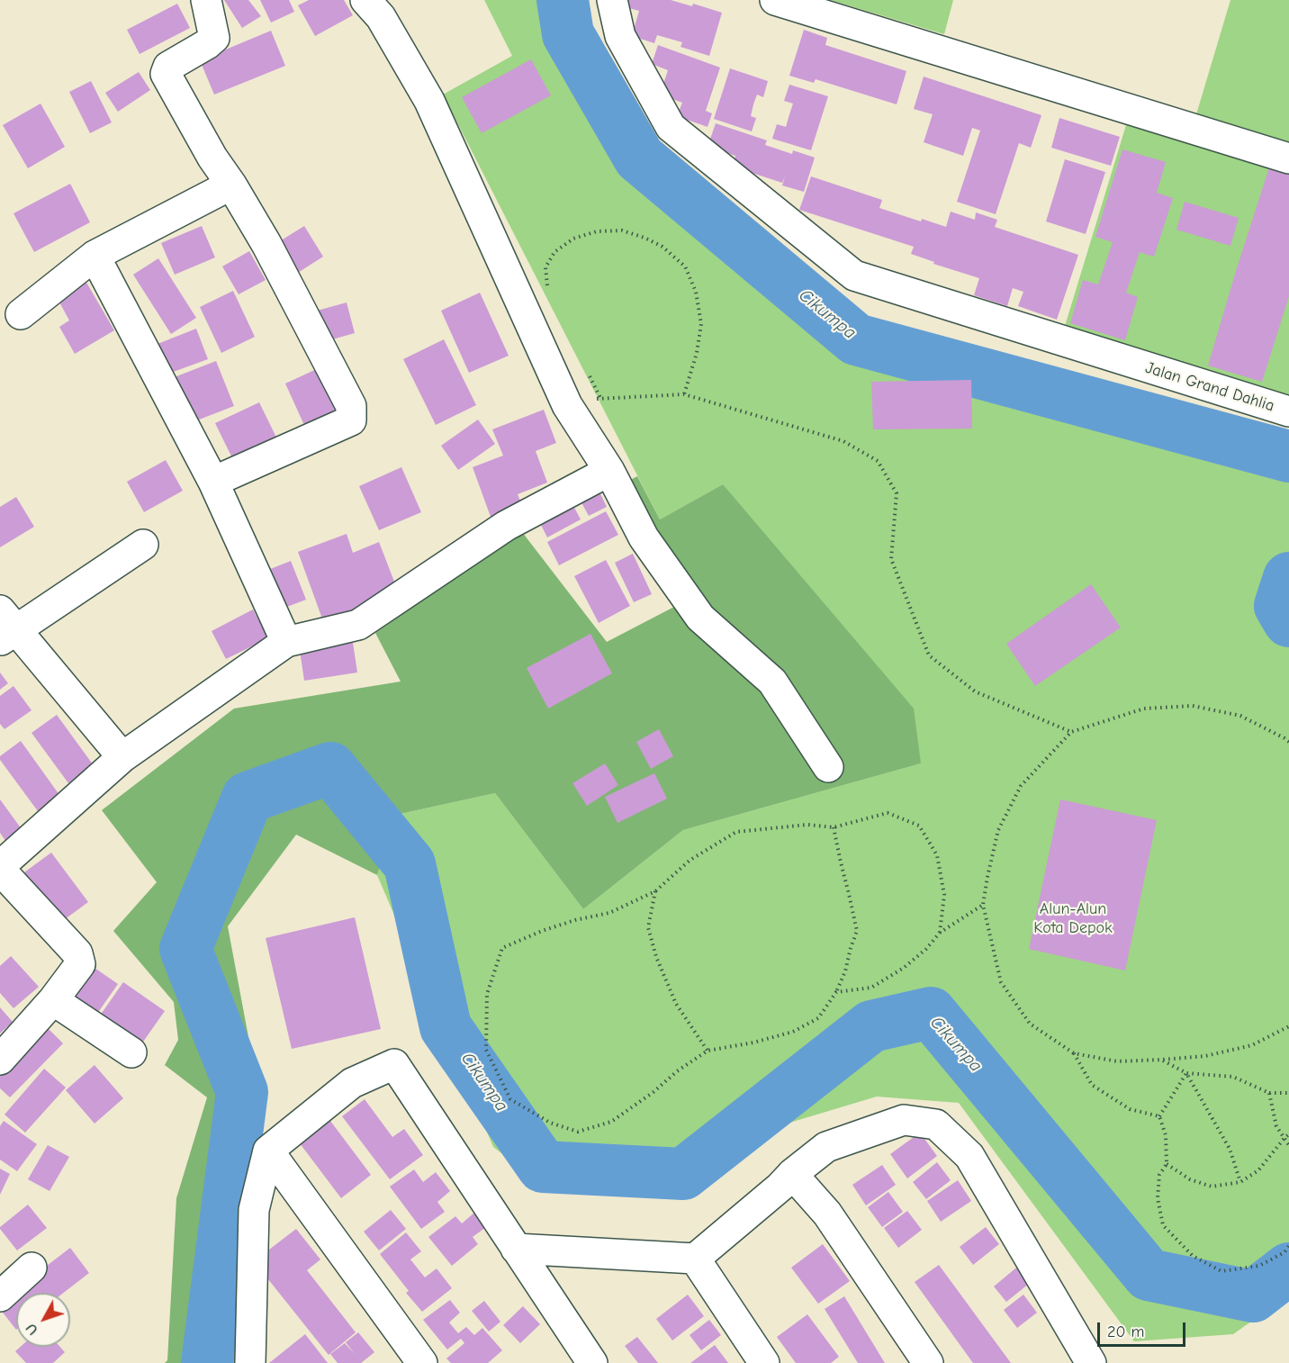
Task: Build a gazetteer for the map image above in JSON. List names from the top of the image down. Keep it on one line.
{"streets":{"street":["Jalan Grand Dahlia"]},"water":["Cikumpa"],"parks":["Alun-Alun Kota Depok"],"scale_bar":"20 m","north":"bottom left"}
